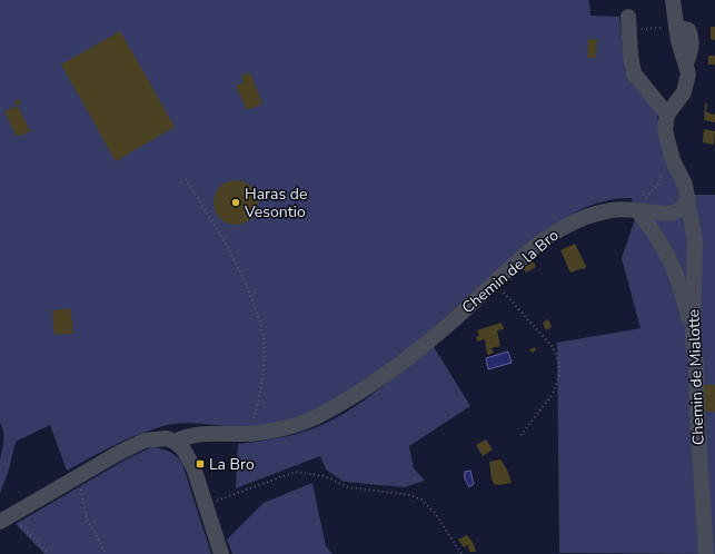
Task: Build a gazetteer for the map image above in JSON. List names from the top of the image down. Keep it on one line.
{"streets":{"street":["Chemin de la Bro","Chemin de Mialotte"]},"crossings":[["Chemin de la Bro","Chemin de Mialotte"]],"places":{"other":["Haras de Vesontio"],"transit":["La Bro"]}}
